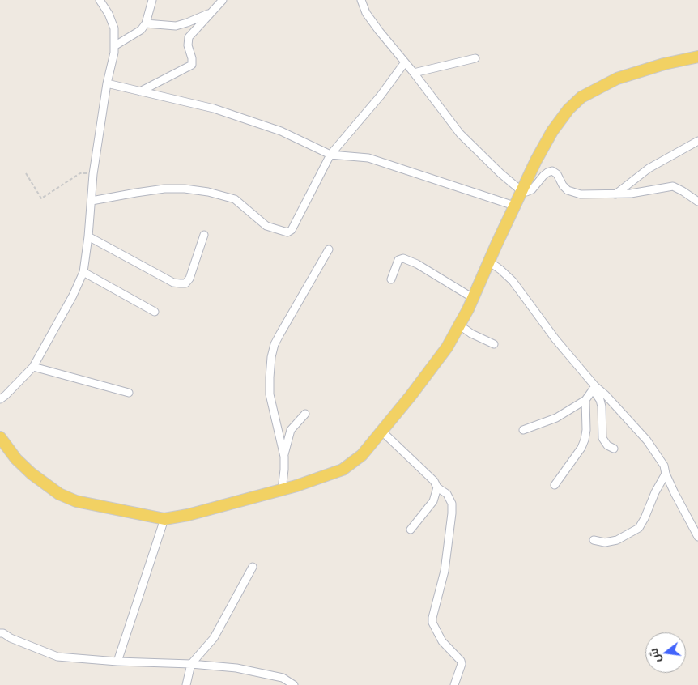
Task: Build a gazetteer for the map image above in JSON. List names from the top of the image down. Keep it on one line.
{"north":"left"}
